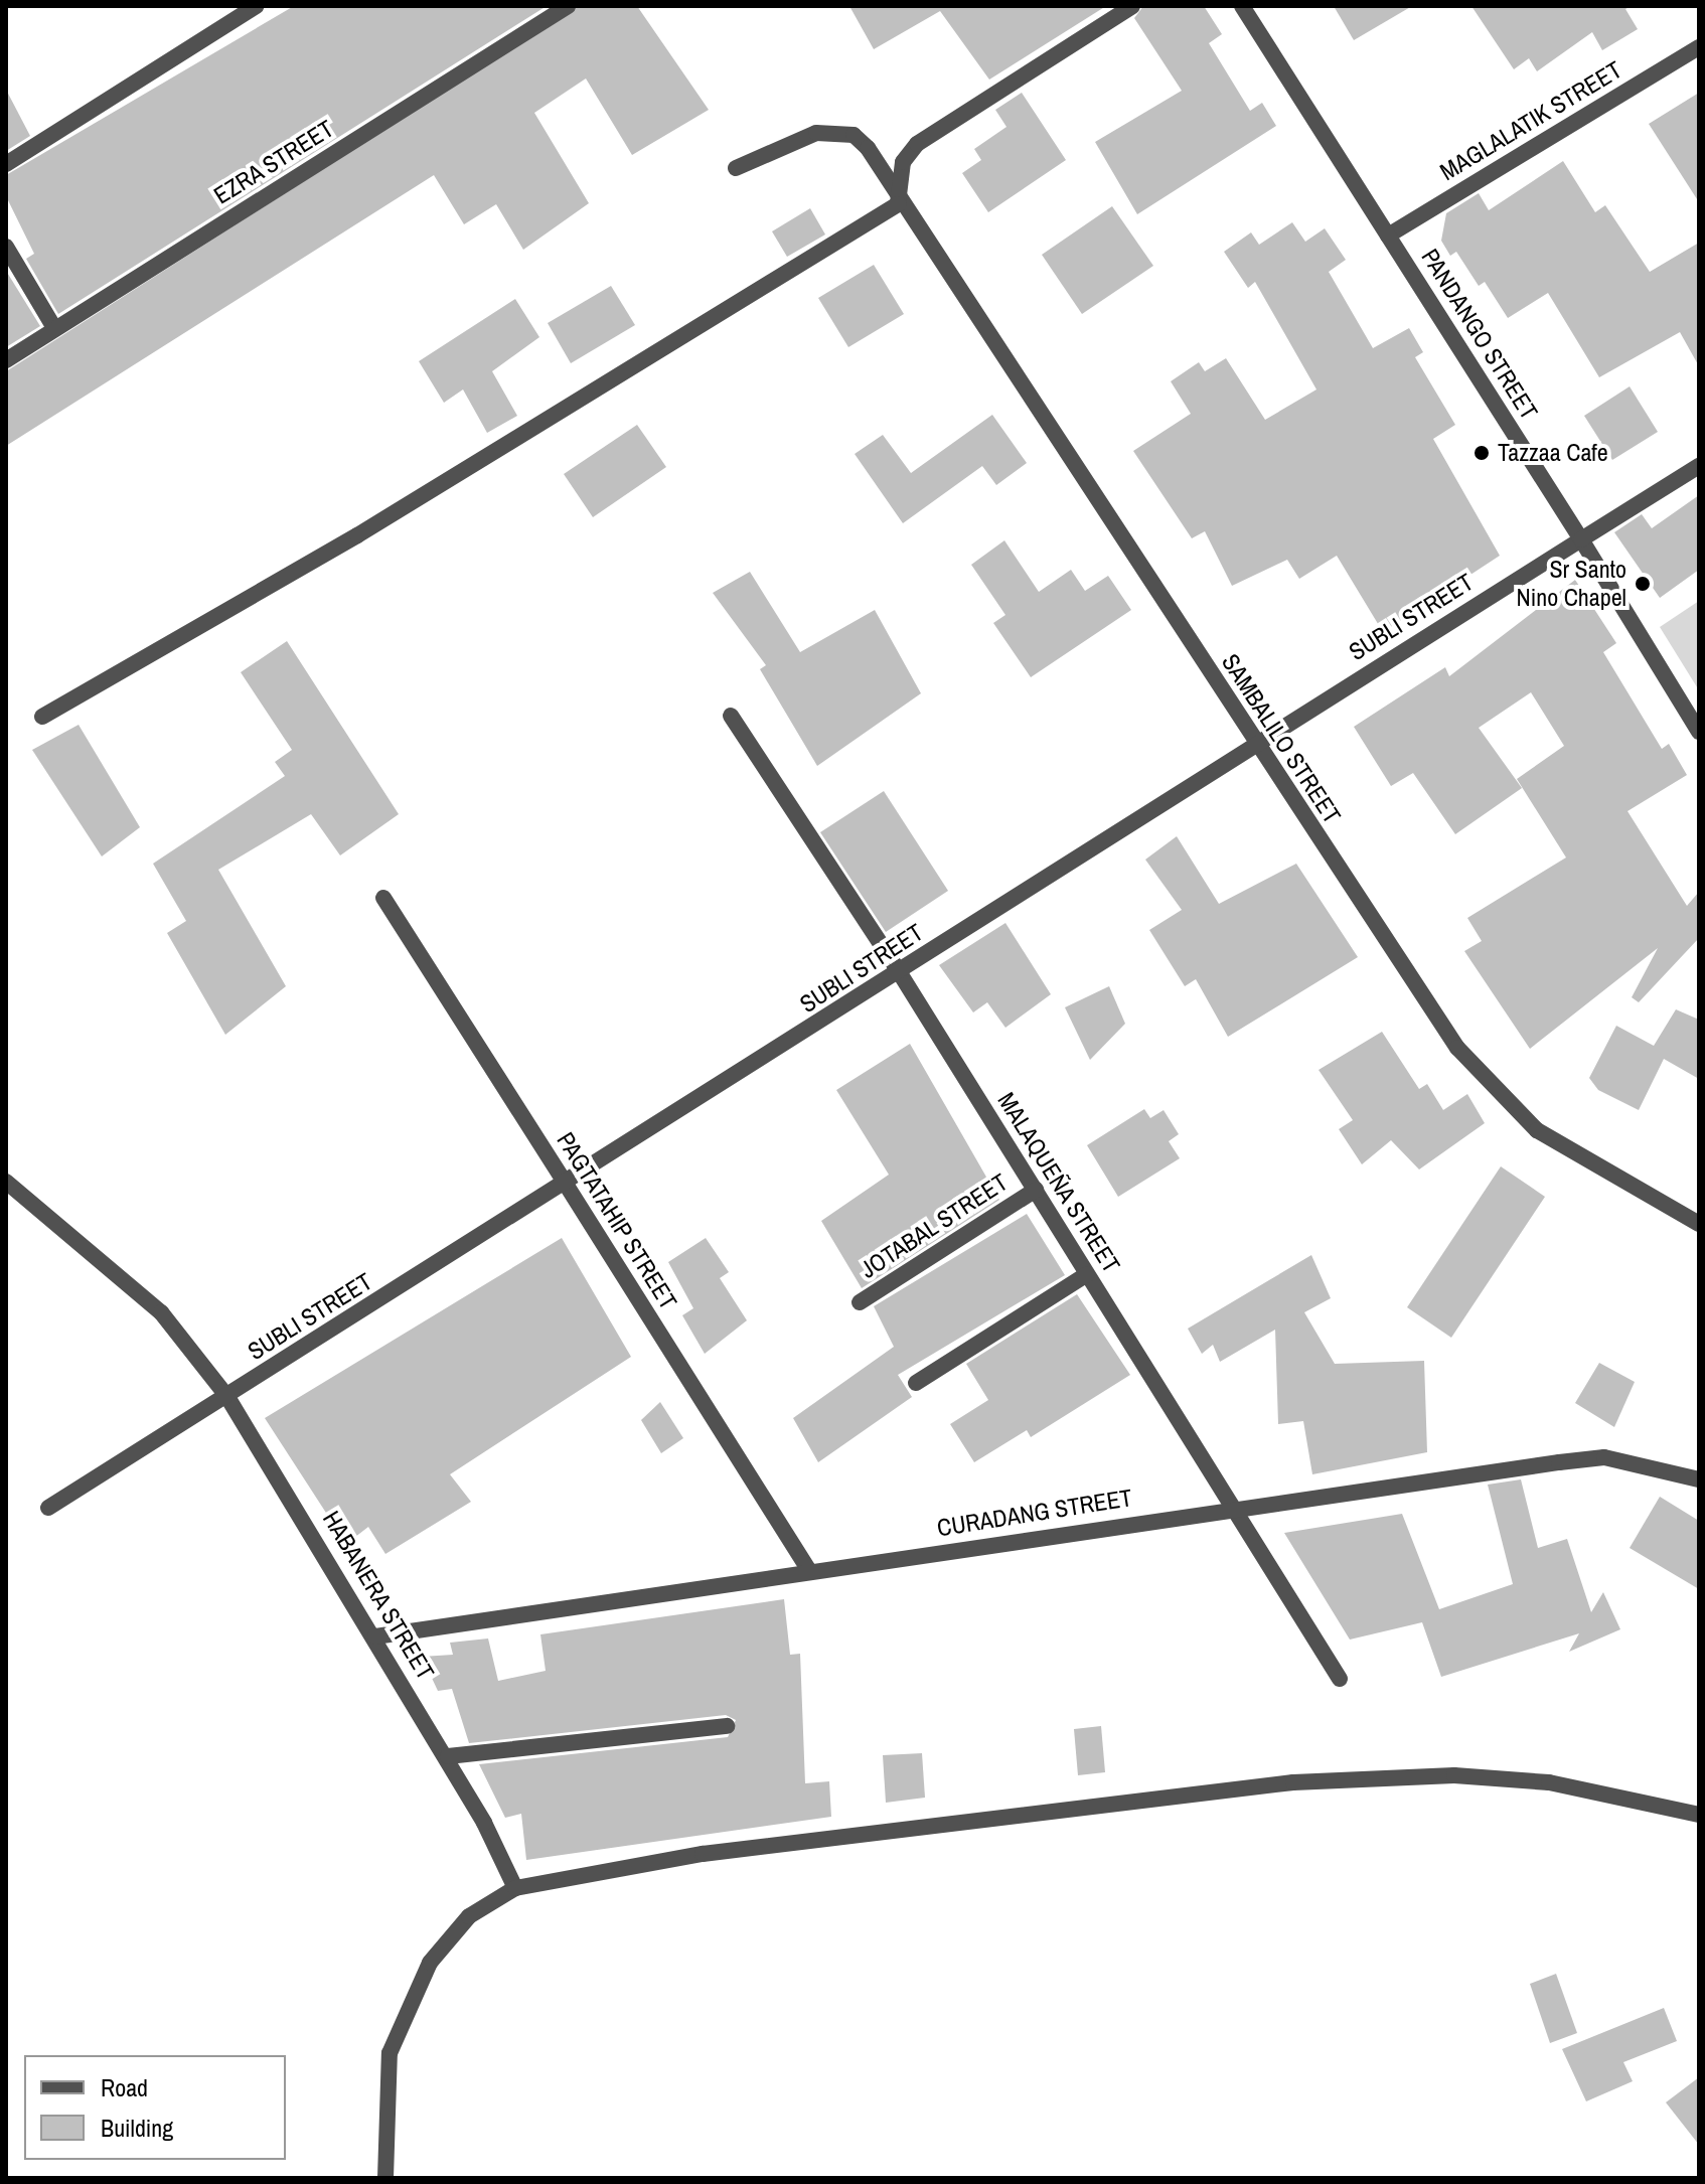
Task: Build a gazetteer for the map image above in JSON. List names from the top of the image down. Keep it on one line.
{"streets":{"street":["MAGLALATIK STREET","EZRA STREET","PANDANGO STREET","SUBLI STREET","SAMBALILO STREET","MALAQUEÑA STREET","PAGTATAHIP STREET","JOTABAL STREET","CURADANG STREET","HABANERA STREET"]},"crossings":[["MAGLALATIK STREET","PANDANGO STREET"],["PANDANGO STREET","SUBLI STREET"],["SUBLI STREET","SAMBALILO STREET"],["SUBLI STREET","MALAQUEÑA STREET"],["SUBLI STREET","PAGTATAHIP STREET"],["SUBLI STREET","HABANERA STREET"],["MALAQUEÑA STREET","JOTABAL STREET"],["MALAQUEÑA STREET","CURADANG STREET"],["PAGTATAHIP STREET","CURADANG STREET"],["CURADANG STREET","HABANERA STREET"]],"places":["Tazzaa Cafe","Sr Santo Nino Chapel"],"legend":["Road","Building"]}
